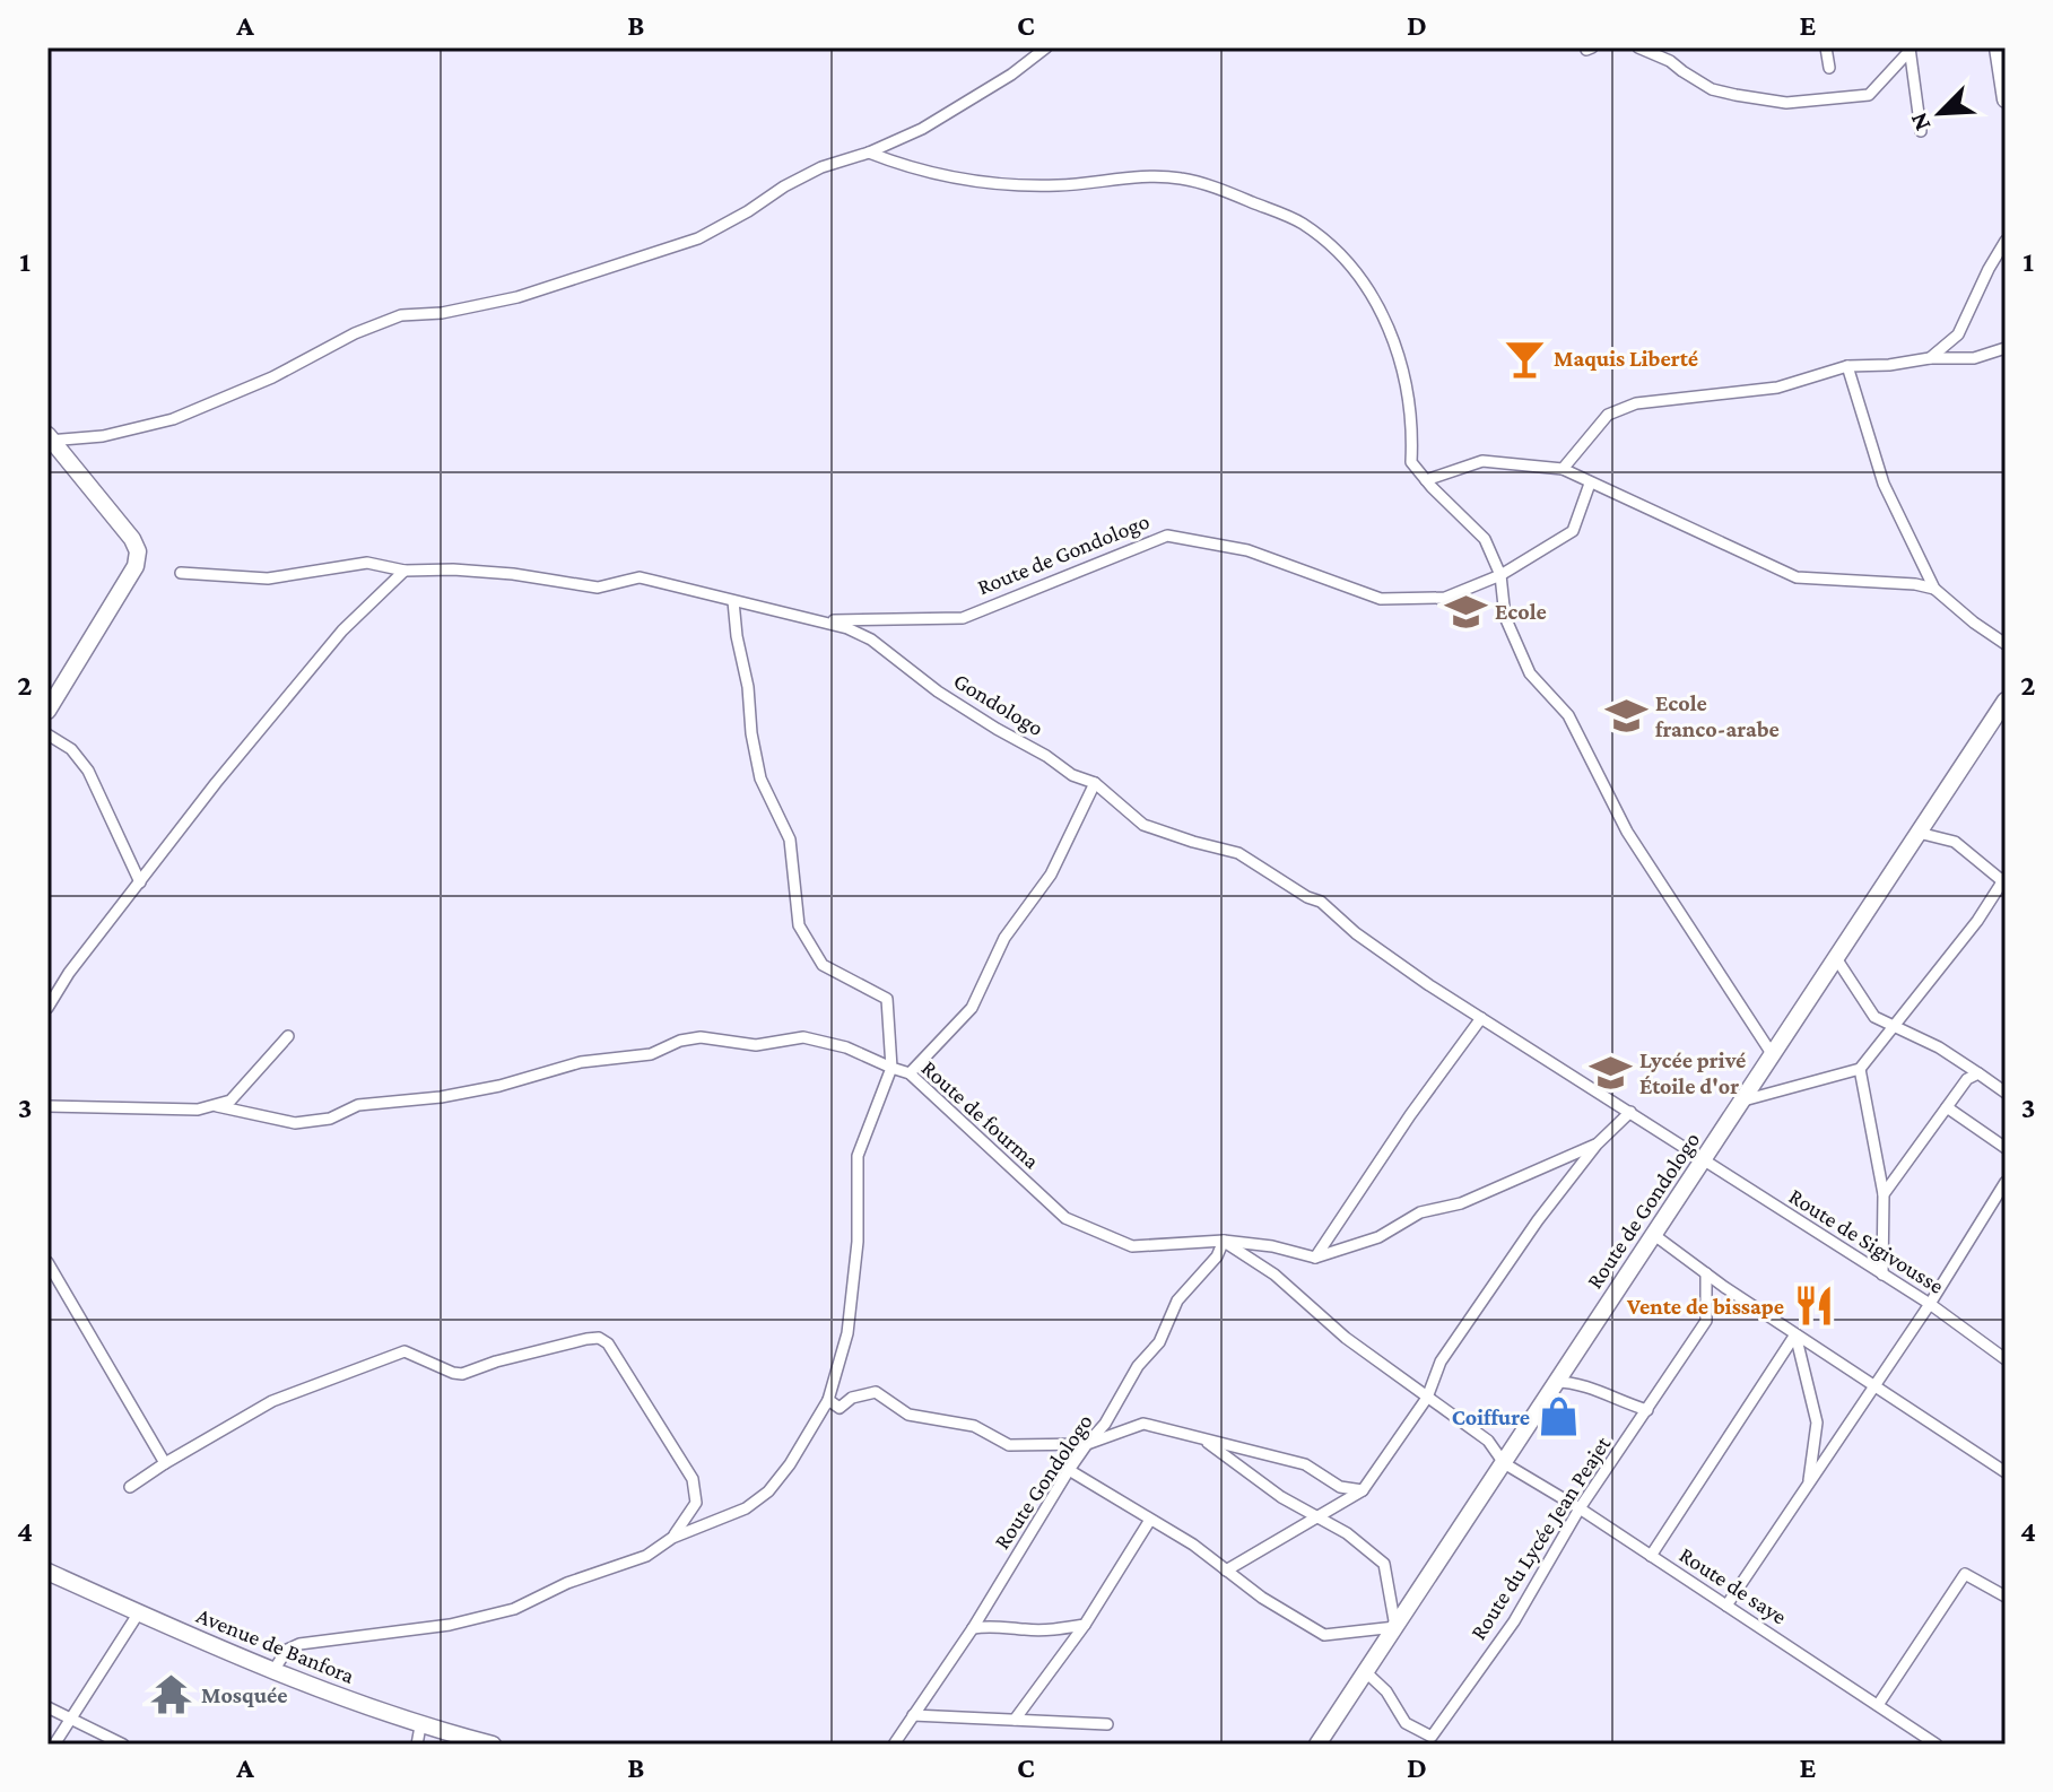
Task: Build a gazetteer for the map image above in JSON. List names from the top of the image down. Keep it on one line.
{"streets":{"street":["Route de Gondologo","Gondologo","Route de fourma","Route de Sigivousse","Route Gondologo","Route du Lycée Jean Peajet","Route de saye","Avenue de Banfora"]},"crossings":[["Route de Gondologo","Gondologo"],["Route de Gondologo","Route de Sigivousse"],["Route de Gondologo","Route du Lycée Jean Peajet"],["Route de Gondologo","Route de saye"],["Gondologo","Route de fourma"],["Gondologo","Route de Sigivousse"],["Route de fourma","Route Gondologo"],["Route de fourma","Route de saye"],["Route Gondologo","Route de saye"],["Route du Lycée Jean Peajet","Route de saye"]],"places":{"bar":["Maquis Liberté"],"school or university":["Ecole","Ecole franco-arabe","Lycée privé Étoile d'or"],"restaurant":["Vente de bissape"],"shop":["Coiffure"],"temple":["Mosquée"]},"north":"bottom left","grid":{"columns":["A","B","C","D","E"],"rows":["1","2","3","4"]}}
